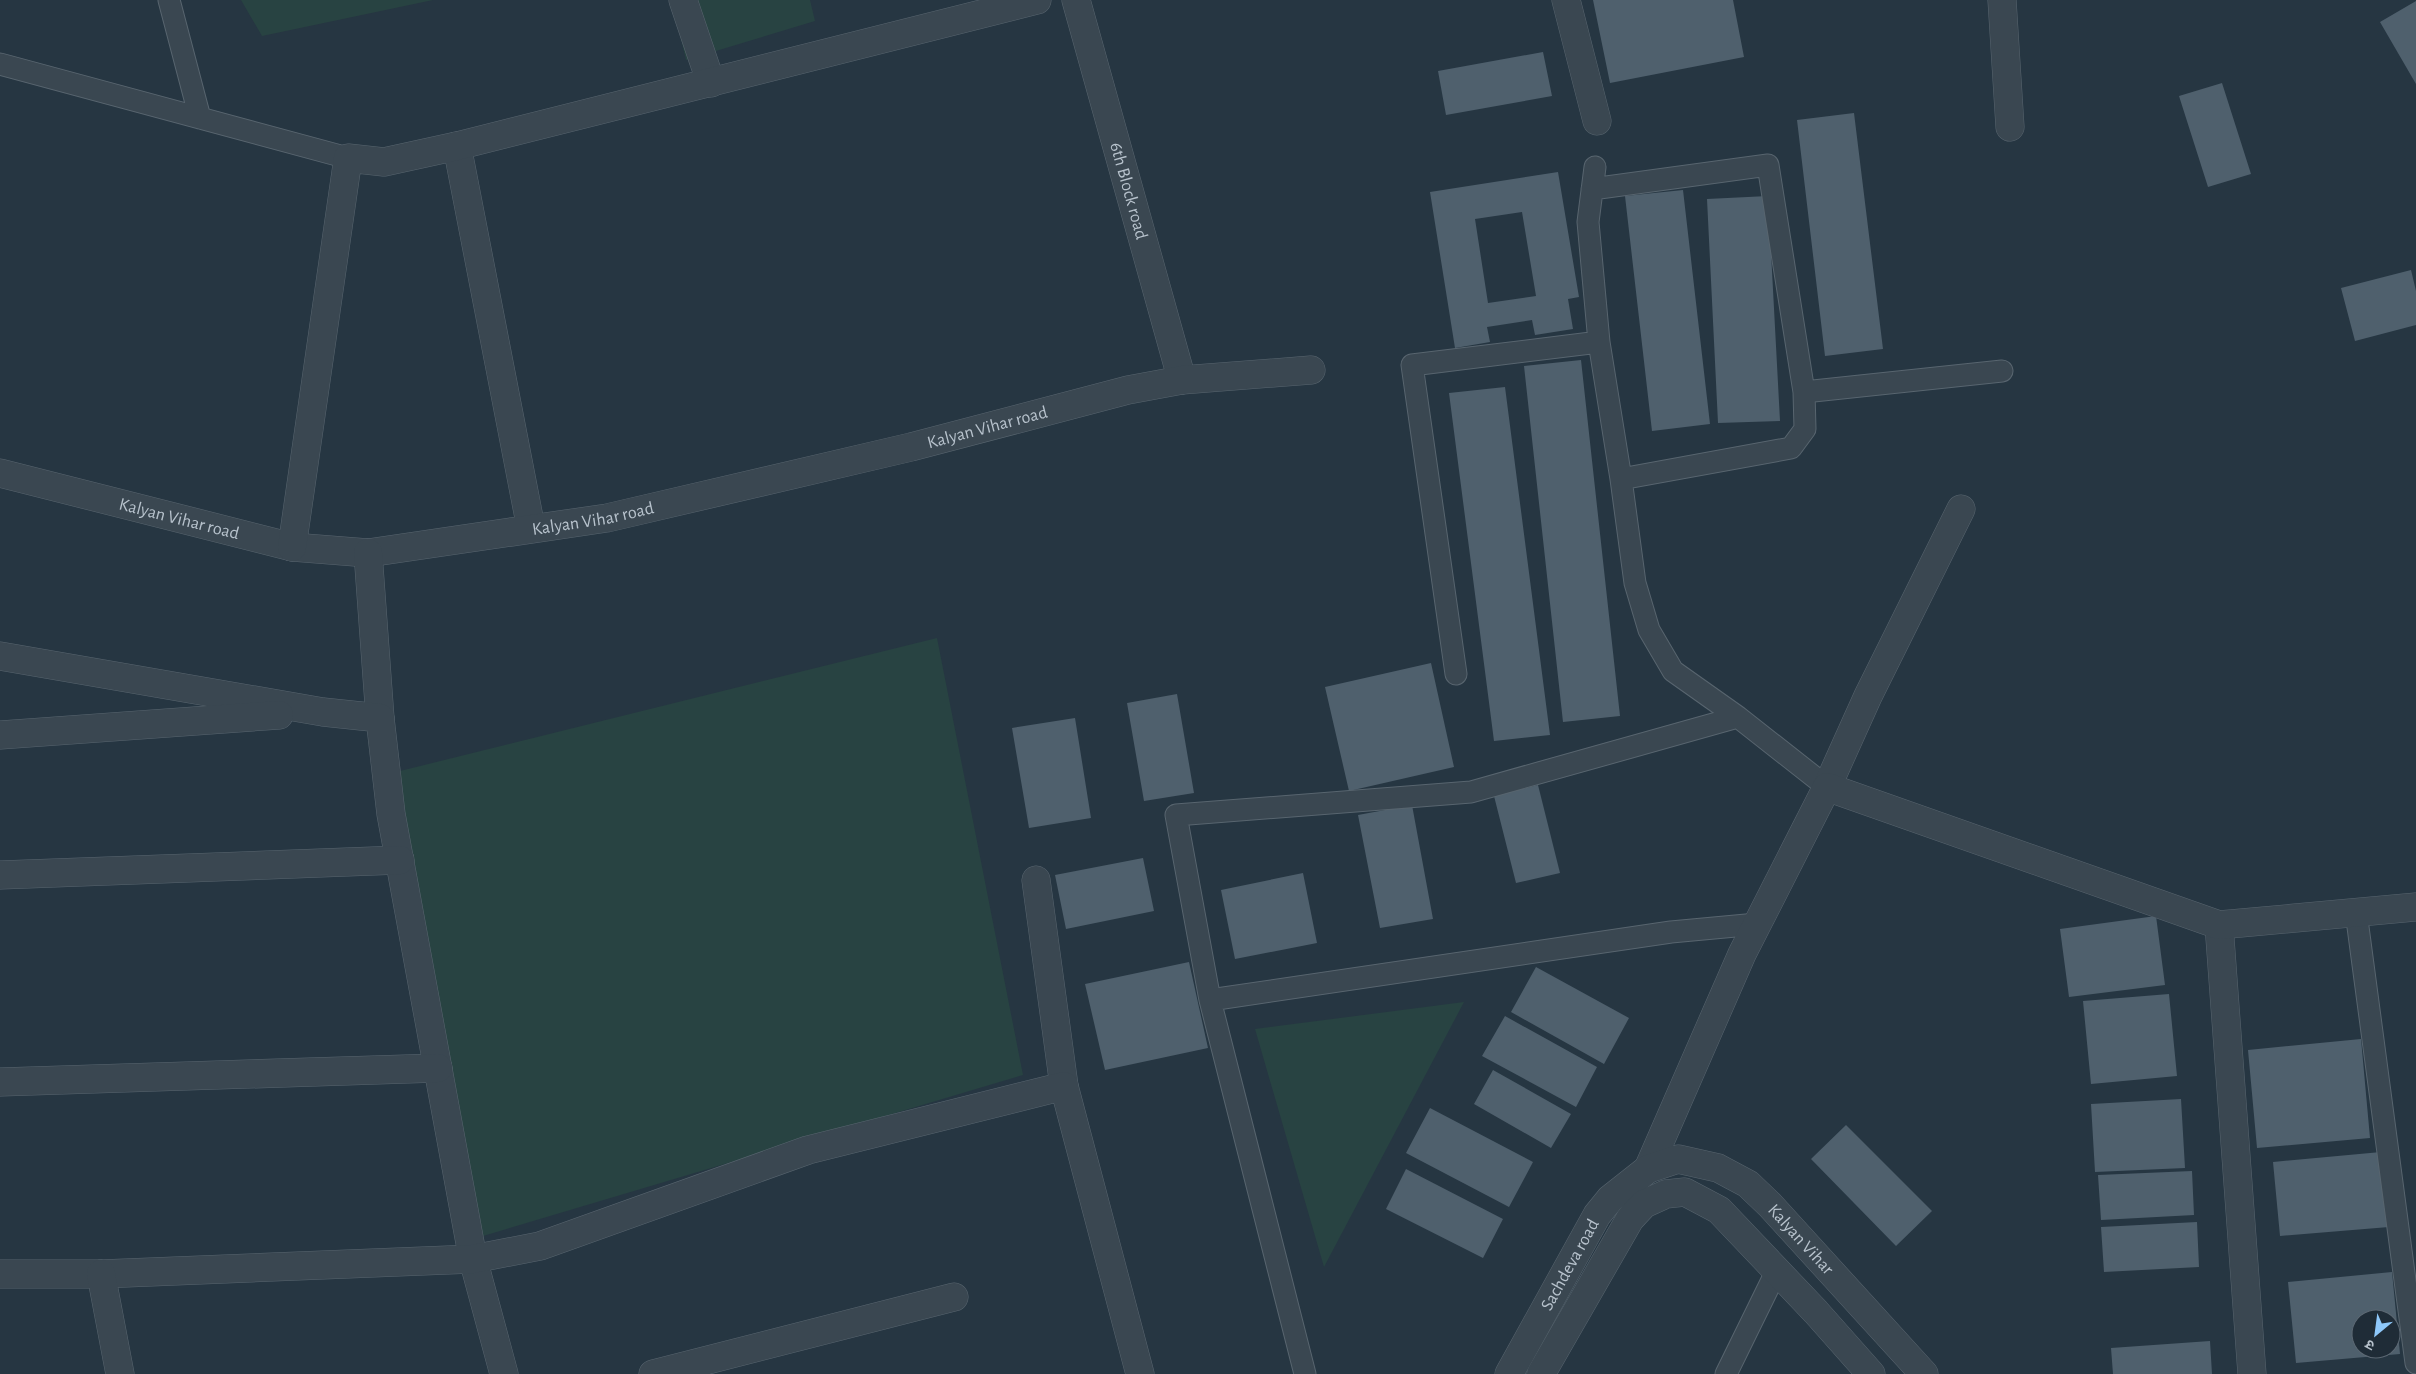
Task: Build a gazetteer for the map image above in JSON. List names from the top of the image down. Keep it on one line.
{"streets":{"street":["6th Block road","Kalyan Vihar road","Kalyan Vihar","Sachdeva road"]},"crossings":[["6th Block road","Kalyan Vihar road"],["Kalyan Vihar","Sachdeva road"]],"north":"bottom left"}
